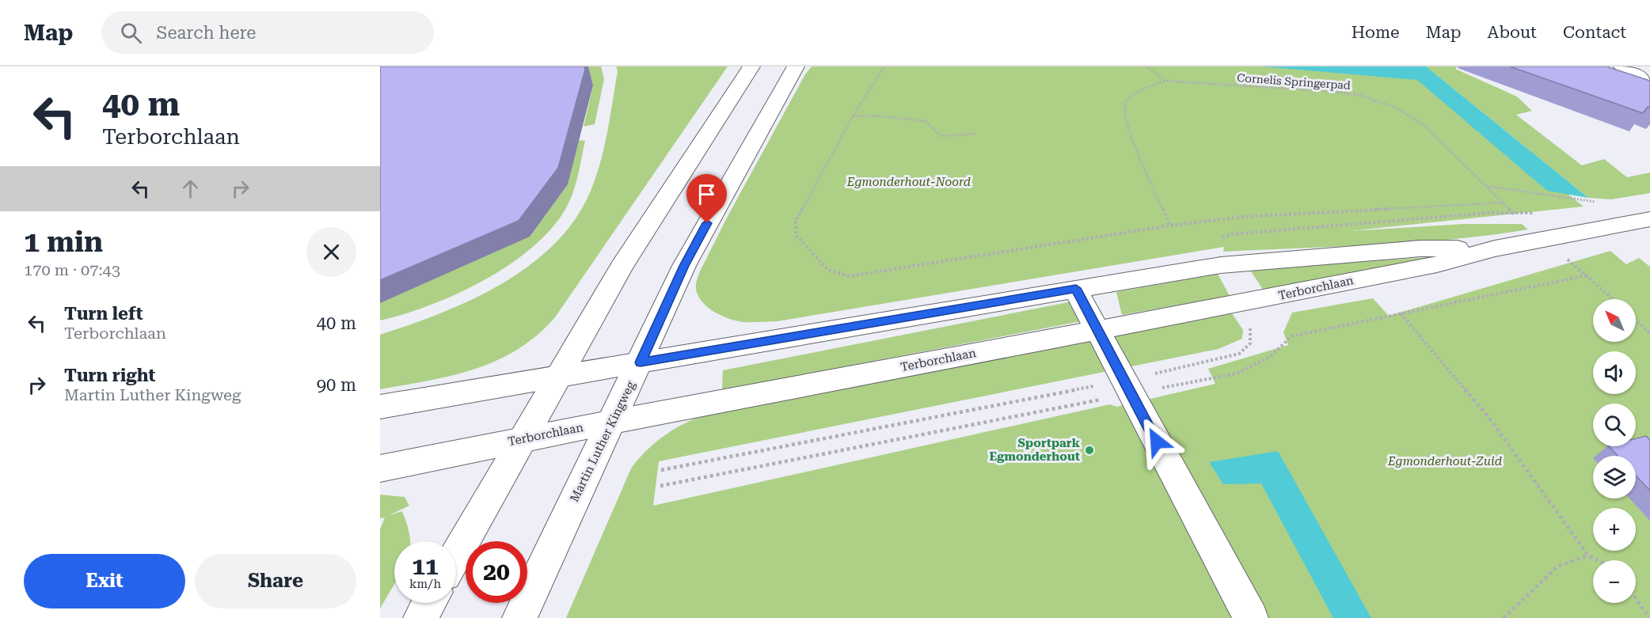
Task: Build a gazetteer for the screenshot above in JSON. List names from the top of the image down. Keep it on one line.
{"streets":{"main road":["Terborchlaan","Martin Luther Kingweg"],"path":["Cornelis Springerpad"]},"crossings":[["Terborchlaan","Martin Luther Kingweg"]],"parks":["Egmonderhout-Noord","Egmonderhout-Zuid"],"places":["Sportpark Egmonderhout"],"north":"top left","page":{"header":"Map","search":"Search here","nav":["Home","Map","About","Contact"],"turn":["40 m","Terborchlaan"],"heading":["1 min","170 m · 07:43"],"list":[{"name":"Turn left","note":"Terborchlaan","value":"40 m"},{"name":"Turn right","note":"Martin Luther Kingweg","value":"90 m"}],"map_buttons":["+","−"],"speed":"11 km/h","limit":"20","buttons":["Exit","Share"]}}
